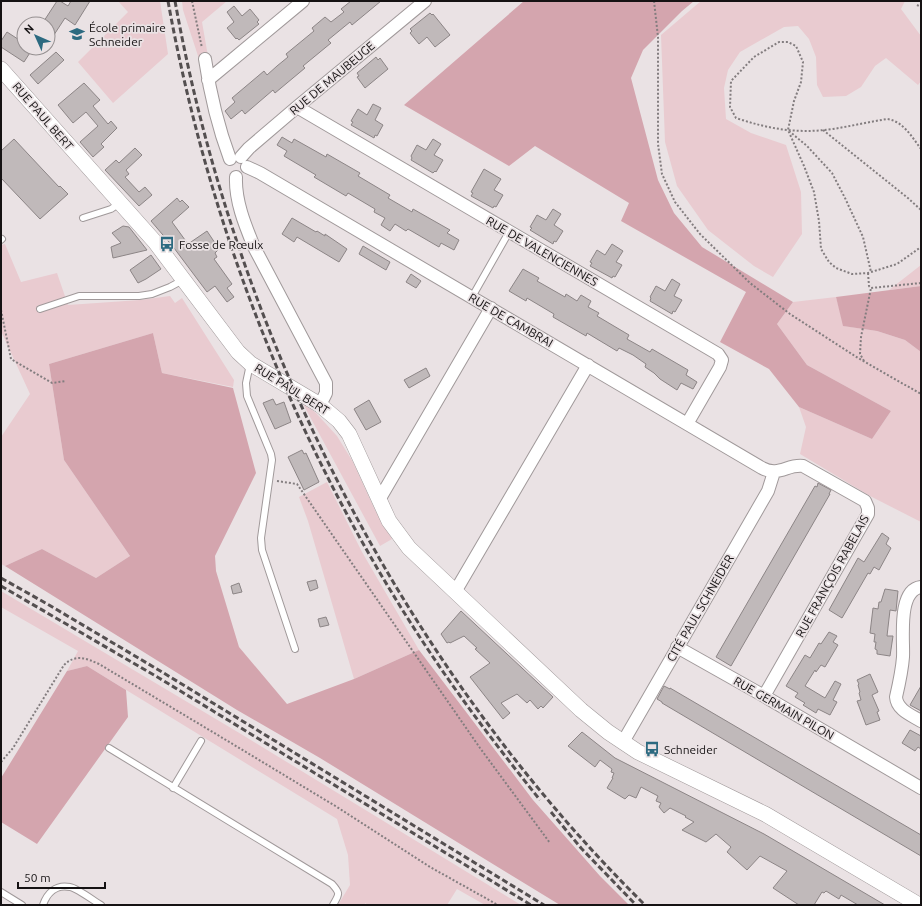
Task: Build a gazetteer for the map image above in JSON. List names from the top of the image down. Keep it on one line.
{"streets":{"street":["RUE DE MAUBEUGE","RUE PAUL BERT","RUE DE VALENCIENNES","RUE DE CAMBRAI","RUE FRANÇOIS RABELAIS","CITÉ PAUL SCHNEIDER","RUE GERMAIN PILON"]},"crossings":[["RUE DE MAUBEUGE","RUE DE VALENCIENNES"],["RUE DE MAUBEUGE","RUE DE CAMBRAI"],["RUE PAUL BERT","CITÉ PAUL SCHNEIDER"],["RUE DE VALENCIENNES","RUE DE CAMBRAI"],["RUE DE CAMBRAI","RUE FRANÇOIS RABELAIS"],["RUE DE CAMBRAI","CITÉ PAUL SCHNEIDER"],["RUE FRANÇOIS RABELAIS","CITÉ PAUL SCHNEIDER"],["RUE FRANÇOIS RABELAIS","RUE GERMAIN PILON"],["CITÉ PAUL SCHNEIDER","RUE GERMAIN PILON"]],"places":{"school or university":["École primaire Schneider"],"bus stop":["Fosse de Rœulx","Schneider"]},"scale_bar":"50 m","north":"top left"}
